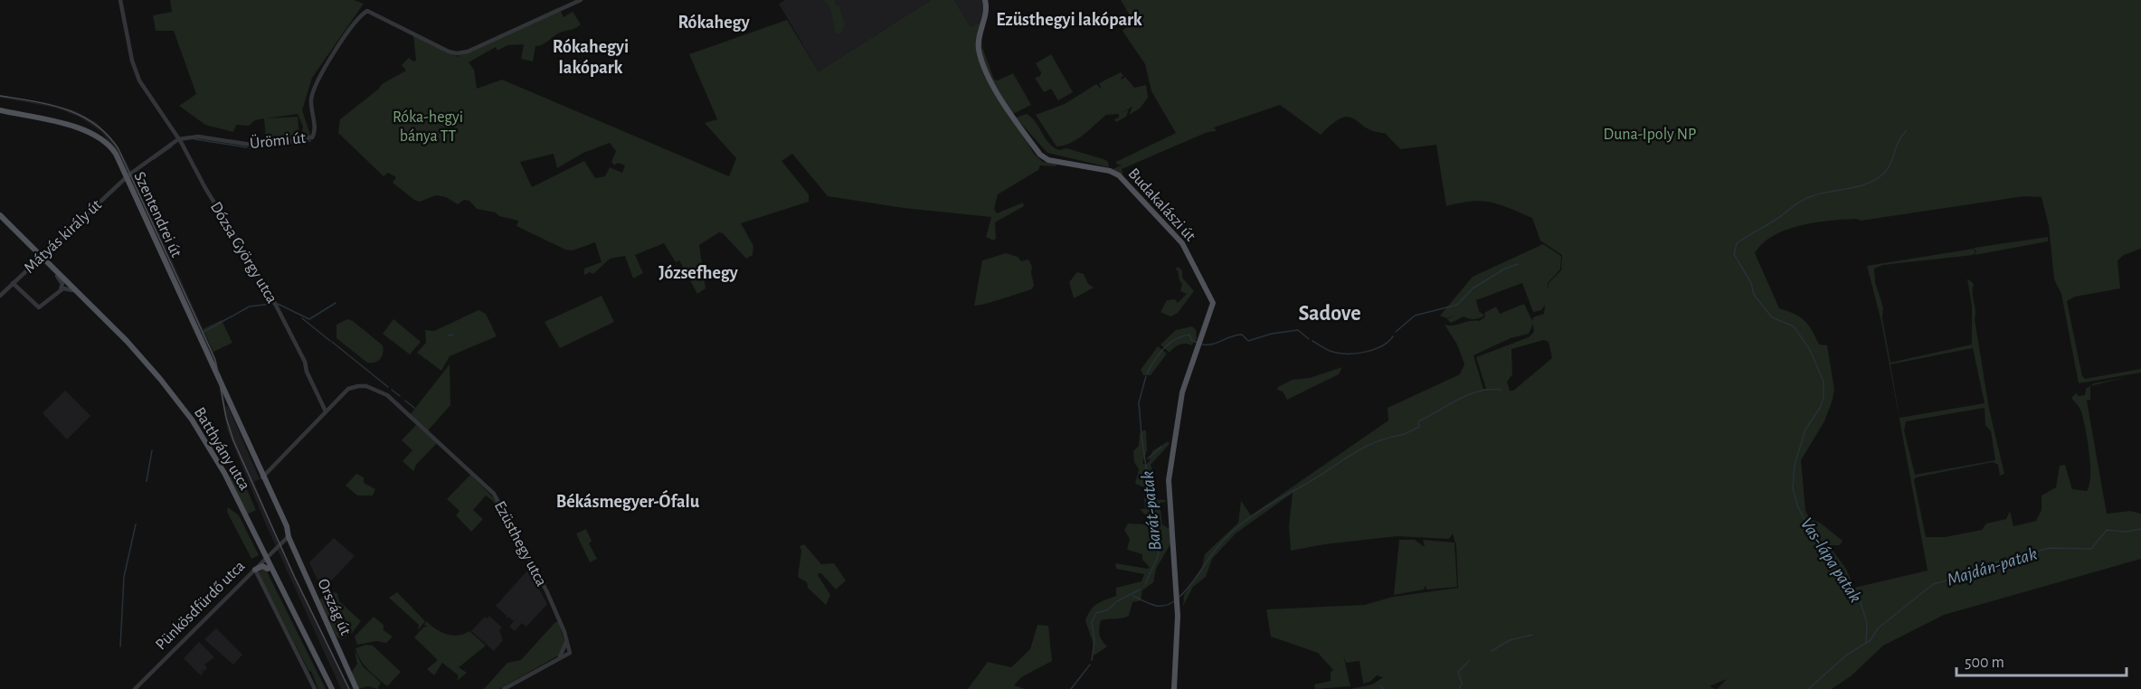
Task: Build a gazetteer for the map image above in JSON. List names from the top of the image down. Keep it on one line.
{"streets":{"main road":["Budakalászi út","Szentendrei út","Batthyány utca","Ország út"],"street":["Ürömi út","Mátyás király út","Dózsa György utca","Ezüsthegy utca","Pünkösdfürdő utca"]},"crossings":[["Ürömi út","Szentendrei út"],["Ürömi út","Mátyás király út"],["Ürömi út","Dózsa György utca"],["Szentendrei út","Mátyás király út"],["Mátyás király út","Batthyány utca"],["Dózsa György utca","Ezüsthegy utca"],["Batthyány utca","Pünkösdfürdő utca"],["Pünkösdfürdő utca","Ország út"]],"districts":["Ezüsthegyi lakópark","Rókahegy","Rókahegyi lakópark","Józsefhegy","Sadove","Békásmegyer-Ófalu"],"water":["Barát-patak","Vas-lápa patak","Majdán-patak"],"parks":["Róka-hegyi bánya TT","Duna-Ipoly NP"],"scale_bar":"500 m"}
